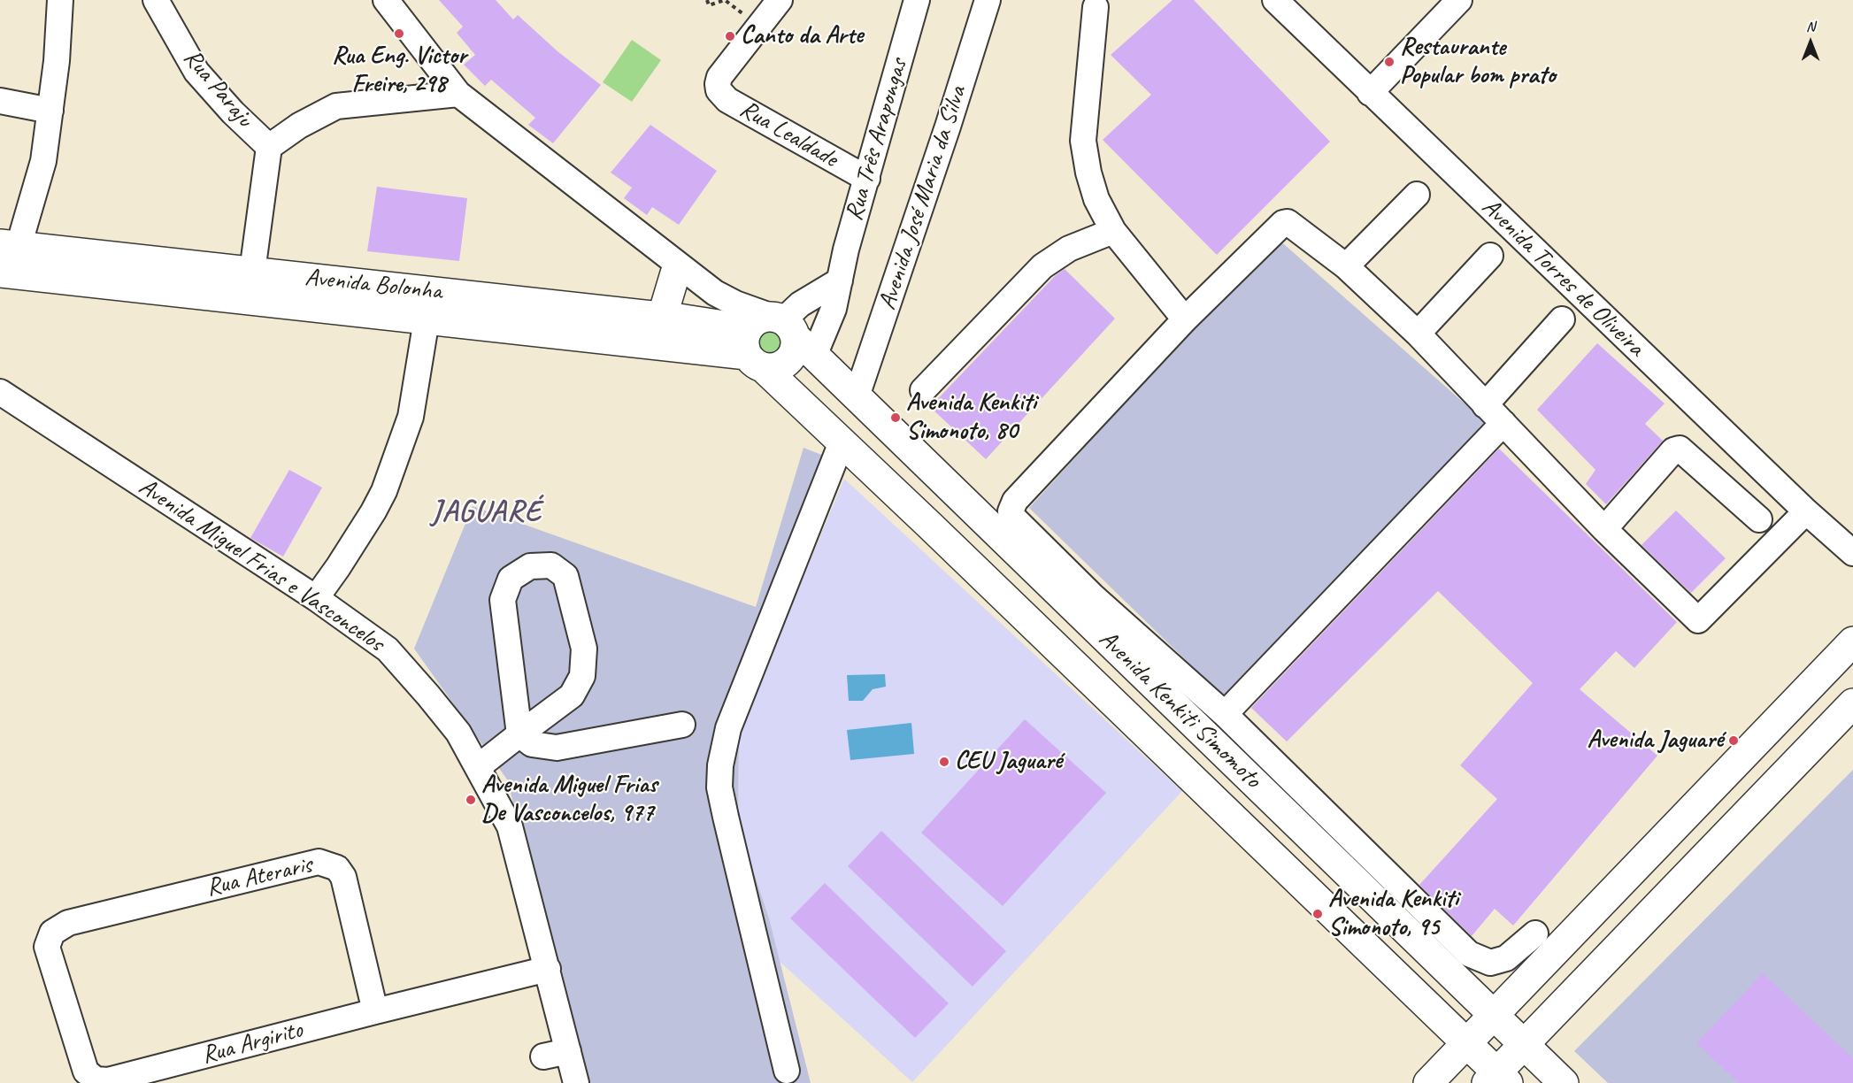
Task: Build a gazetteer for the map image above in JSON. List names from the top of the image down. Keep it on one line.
{"streets":{"main road":["Avenida Bolonha","Avenida Kenkiti Simomoto"],"street":["Rua Paraju","Rua Lealdade","Rua Três Arapongas","Avenida José Maria da Silva","Avenida Torres de Oliveira","Avenida Miguel Frias e Vasconcelos","Rua Ateraris","Rua Argirito"]},"crossings":[["Rua Lealdade","Rua Três Arapongas"],["Rua Três Arapongas","Avenida José Maria da Silva"],["Avenida José Maria da Silva","Avenida Bolonha"],["Avenida José Maria da Silva","Avenida Kenkiti Simomoto"],["Avenida Bolonha","Avenida Kenkiti Simomoto"],["Avenida Miguel Frias e Vasconcelos","Rua Argirito"],["Rua Ateraris","Rua Argirito"]],"districts":["JAGUARÉ"],"places":["Rua Eng. Victor Freire, 298","Canto da Arte","Restaurante Popular bom prato","Avenida Kenkiti Simonoto, 80","Avenida Jaguaré","CEU Jaguaré","Avenida Miguel Frias De Vasconcelos, 977","Avenida Kenkiti Simonoto, 95"],"north":"top"}
